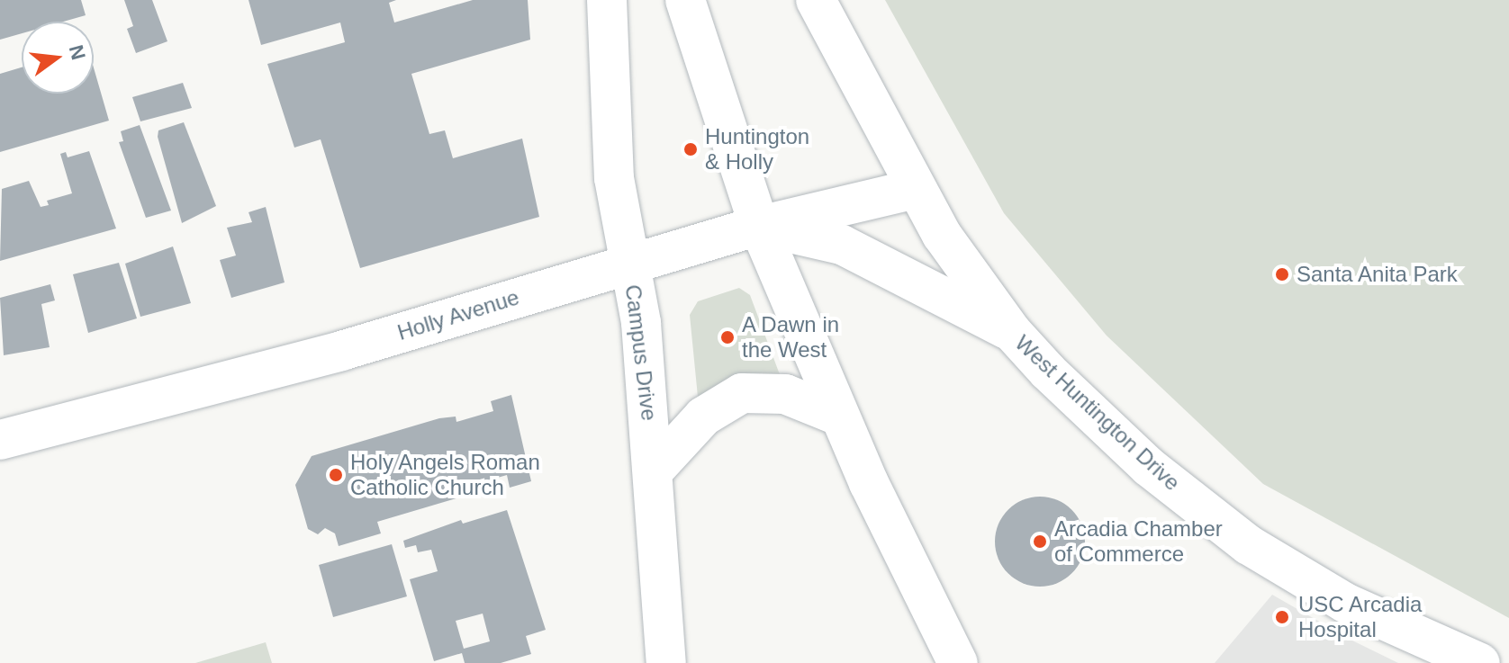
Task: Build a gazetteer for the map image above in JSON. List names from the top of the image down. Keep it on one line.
{"streets":{"main road":["Holly Avenue","Campus Drive","West Huntington Drive"]},"crossings":[["Holly Avenue","Campus Drive"],["Holly Avenue","West Huntington Drive"]],"places":["Huntington & Holly","Santa Anita Park","A Dawn in the West","Holy Angels Roman Catholic Church","Arcadia Chamber of Commerce","USC Arcadia Hospital"],"north":"right"}
